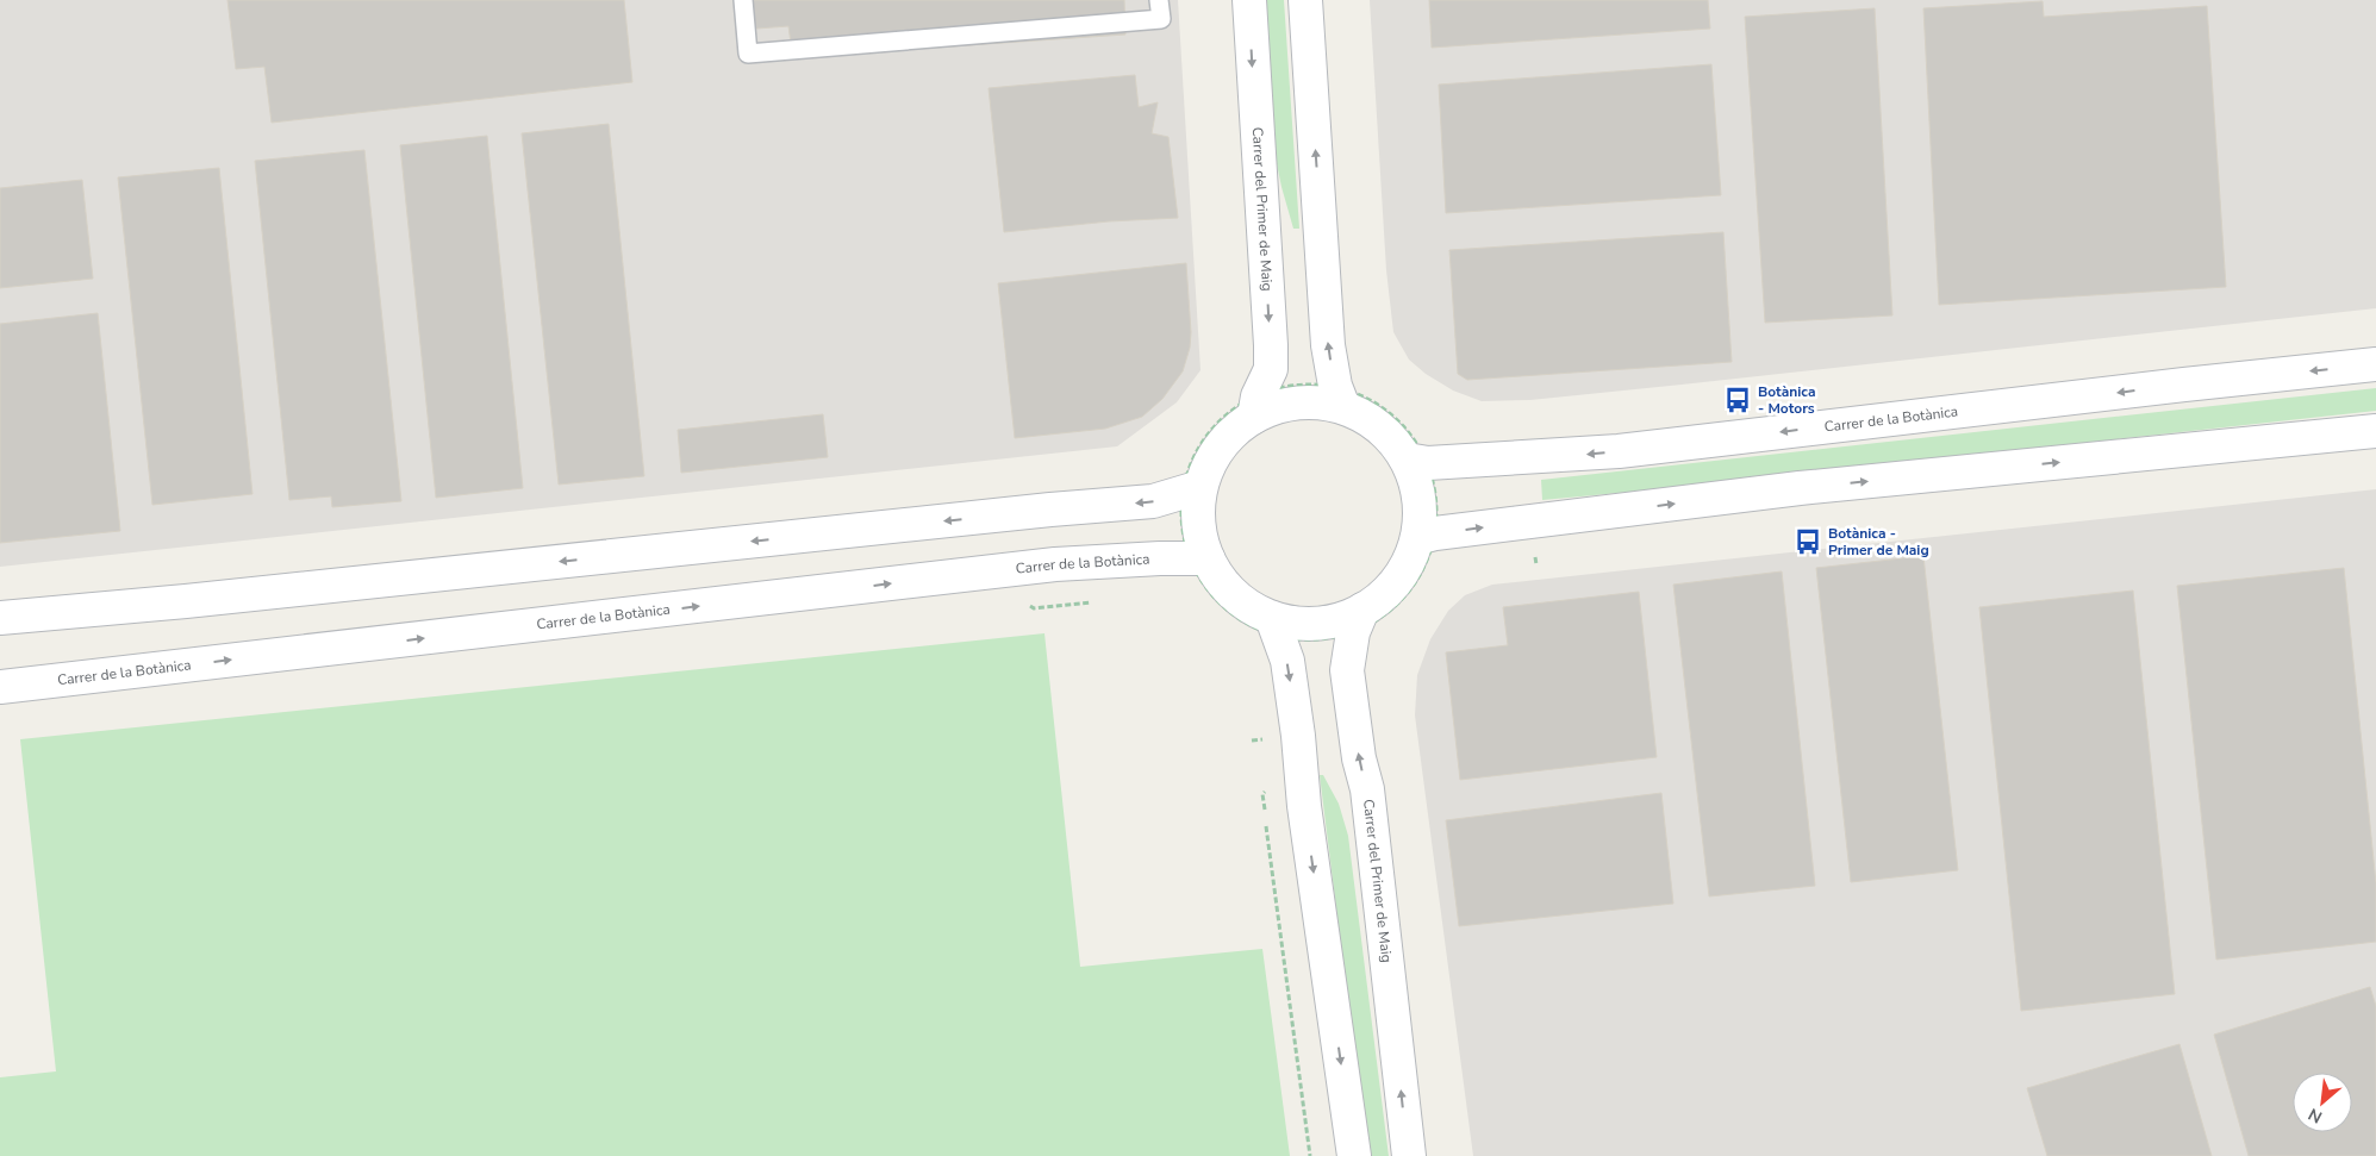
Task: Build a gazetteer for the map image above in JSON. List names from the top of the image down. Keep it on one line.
{"streets":{"street":["Carrer del Primer de Maig","Carrer de la Botànica"]},"places":{"bus stop":["Botànica - Motors","Botànica - Primer de Maig"]},"north":"bottom left"}
